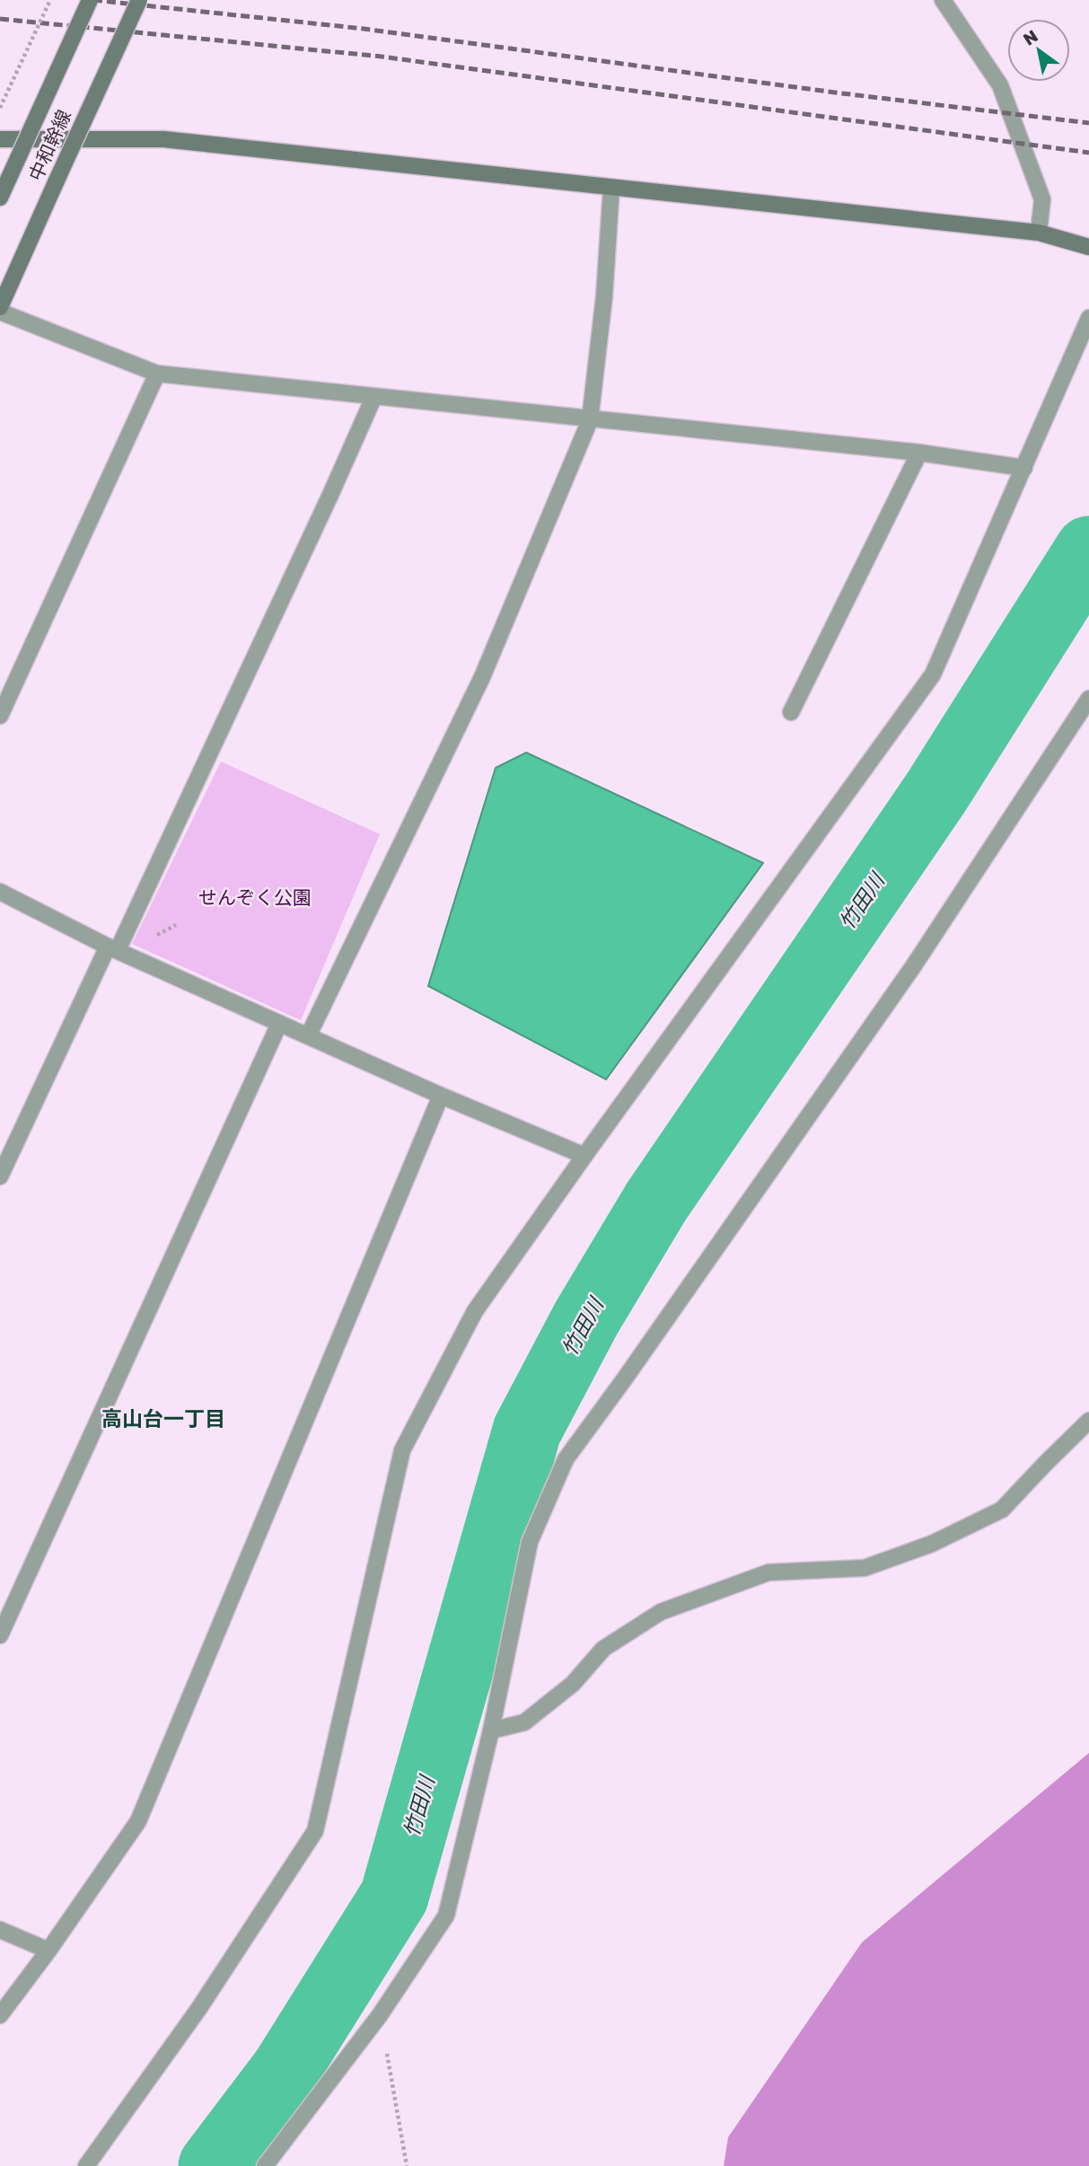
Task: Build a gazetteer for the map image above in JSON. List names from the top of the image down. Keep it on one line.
{"streets":{"street":["中和幹線"]},"districts":["高山台一丁目"],"water":["竹田川"],"parks":["せんぞく公園"],"north":"top left"}
